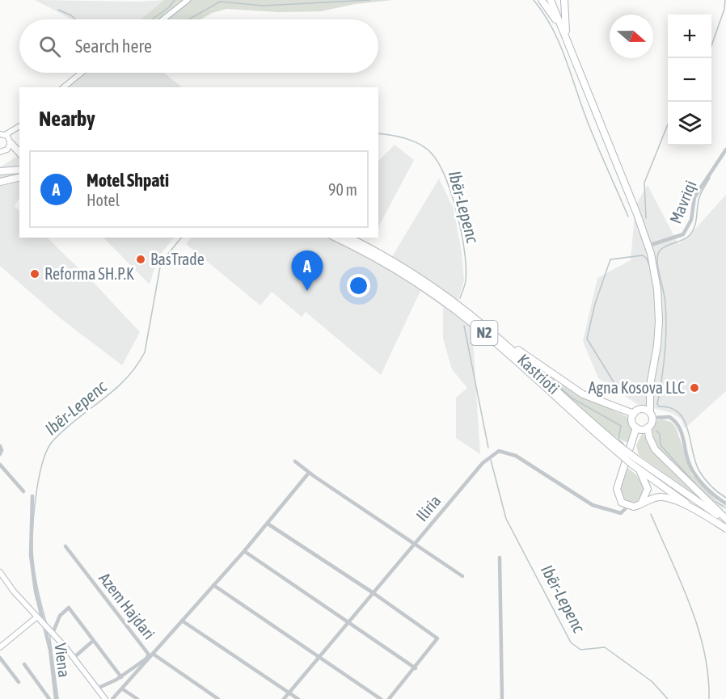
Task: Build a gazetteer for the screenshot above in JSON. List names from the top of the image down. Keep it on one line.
{"streets":{"highway":["N2","Kastrioti"],"street":["Mavriqi","Iliria","Azem Hajdari","Viena"]},"crossings":[["N2","Kastrioti"]],"water":["Ibër-Lepenc"],"places":["BasTrade","Reforma SH.P.K","Agna Kosova LLC"],"north":"right","page":{"map_buttons":["+","−"],"search":"Search here","heading":"Nearby","list":[{"mark":"A","name":"Motel Shpati","note":"Hotel","value":"90 m"}],"pins":"A"}}
